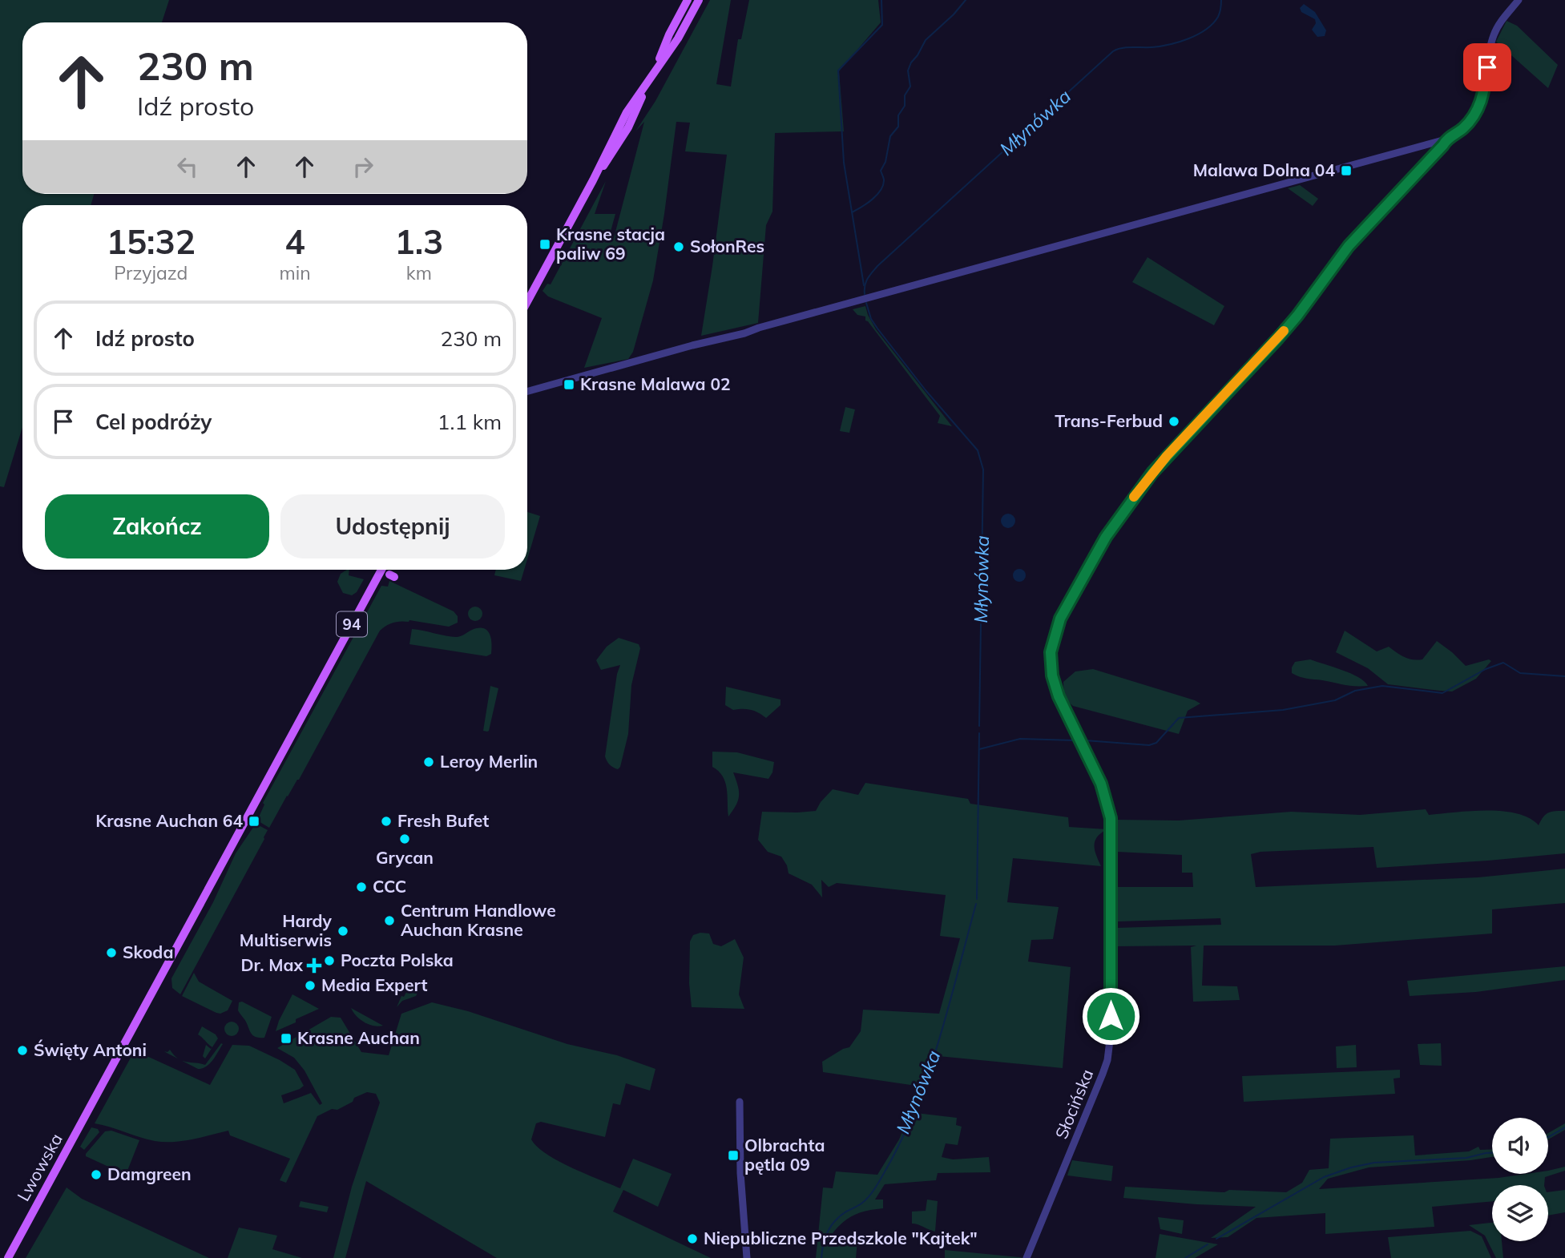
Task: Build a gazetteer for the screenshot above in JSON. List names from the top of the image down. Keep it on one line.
{"streets":{"main road":["94","Lwowska"],"street":["Słocińska"]},"water":["Młynówka"],"places":{"transit":["Malawa Dolna 04","Krasne stacja paliw 69","Krasne Malawa 02","Krasne Auchan 64","Krasne Auchan","Olbrachta pętla 09"],"other":["SołonRes","Trans-Ferbud","Leroy Merlin","Fresh Bufet","Grycan","CCC","Centrum Handlowe Auchan Krasne","Hardy Multiserwis","Skoda","Poczta Polska","Media Expert","Święty Antoni","Damgreen","Niepubliczne Przedszkole \"Kajtek\""],"health":["Dr. Max"]},"page":{"turn":["230 m","Idź prosto"],"eta":["15:32","Przyjazd","4","min","1.3","km"],"list":[{"name":"Idź prosto","value":"230 m"},{"name":"Cel podróży","value":"1.1 km"}],"buttons":["Zakończ","Udostępnij"]}}
